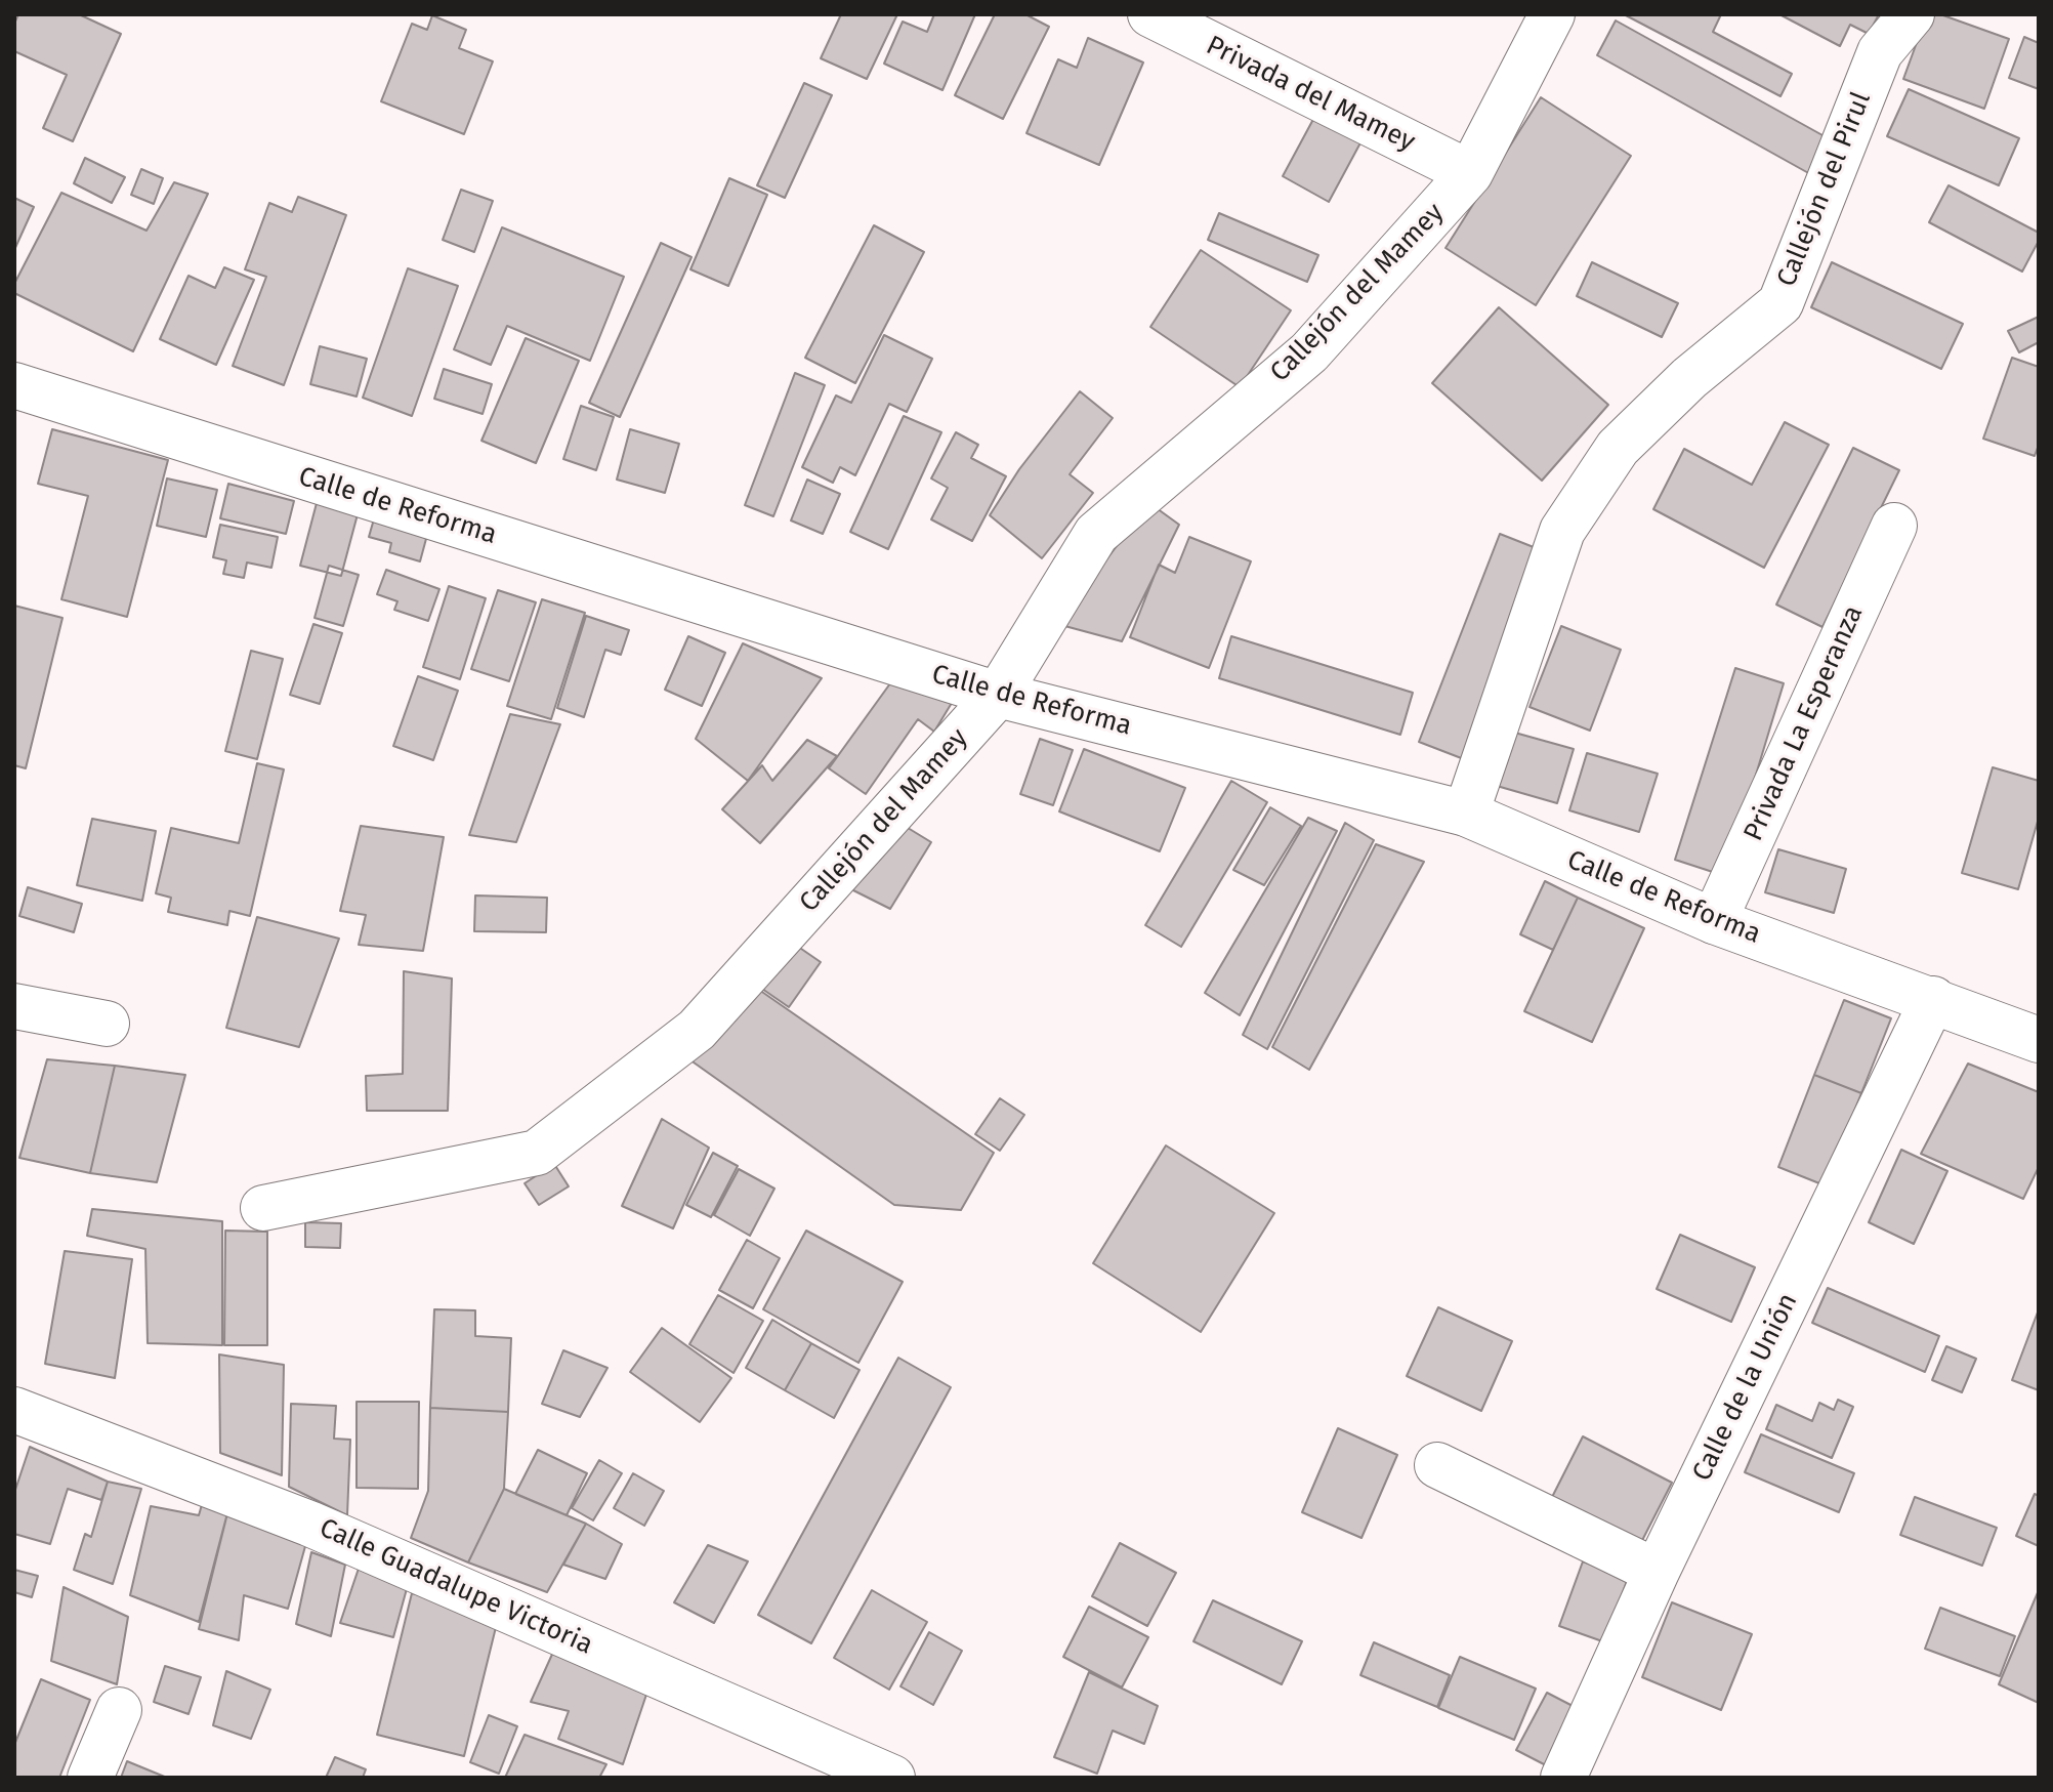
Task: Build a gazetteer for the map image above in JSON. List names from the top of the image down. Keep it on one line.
{"streets":{"street":["Privada del Mamey","Callejón del Pirul","Callejón del Mamey","Calle de Reforma","Privada La Esperanza","Calle de la Unión","Calle Guadalupe Victoria"]},"crossings":[["Privada del Mamey","Callejón del Mamey"],["Callejón del Pirul","Calle de Reforma"],["Callejón del Mamey","Calle de Reforma"],["Calle de Reforma","Privada La Esperanza"],["Calle de Reforma","Calle de la Unión"]]}
